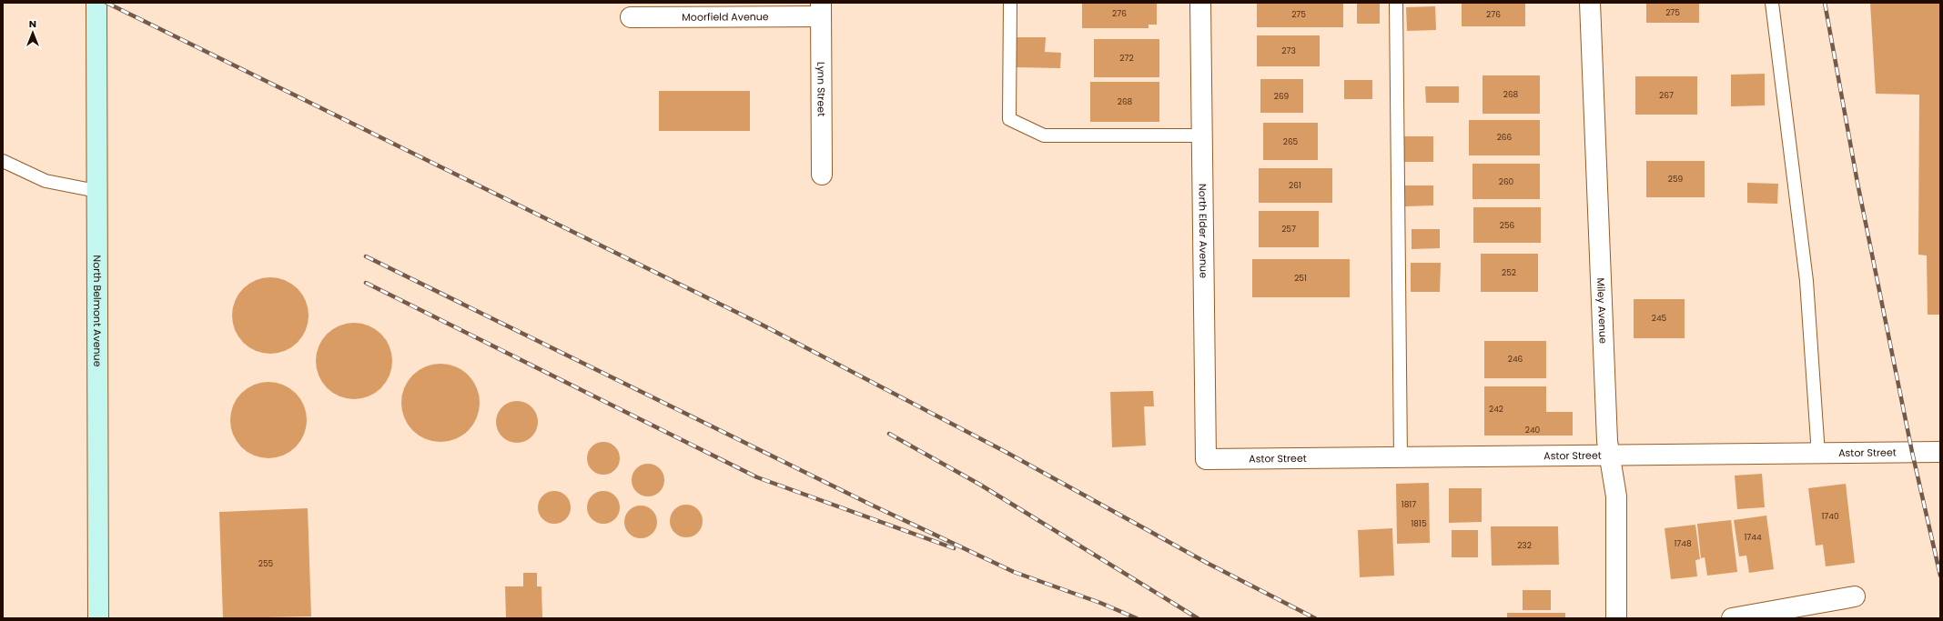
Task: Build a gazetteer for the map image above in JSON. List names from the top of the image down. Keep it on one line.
{"streets":{"main road":["North Belmont Avenue"],"street":["Moorfield Avenue","Lynn Street","North Elder Avenue","Miley Avenue","Astor Street"]},"crossings":[["Moorfield Avenue","Lynn Street"],["North Elder Avenue","Astor Street"],["Miley Avenue","Astor Street"]],"house_numbers":["275","276","275","276","273","272","268","267","269","268","266","265","259","260","261","256","257","252","251","245","246","242","240","1817","1740","1815","1744","1748","232","255"],"north":"top"}
